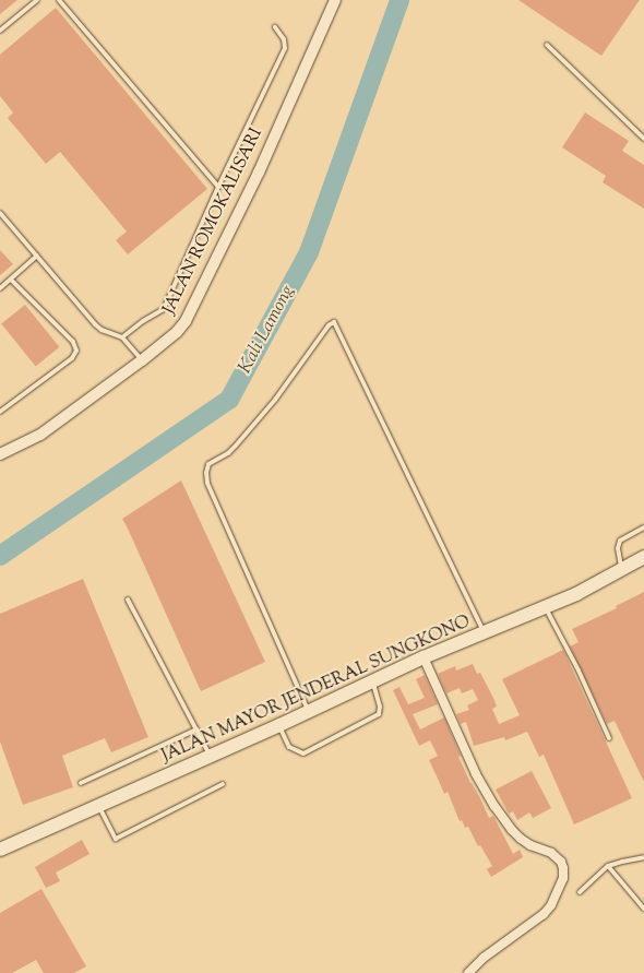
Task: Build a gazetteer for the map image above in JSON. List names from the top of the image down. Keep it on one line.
{"streets":{"main road":["JALAN MAYOR JENDERAL SUNGKONO"],"street":["JALAN ROMOKALISARI"]},"water":["Kali Lamong"]}
